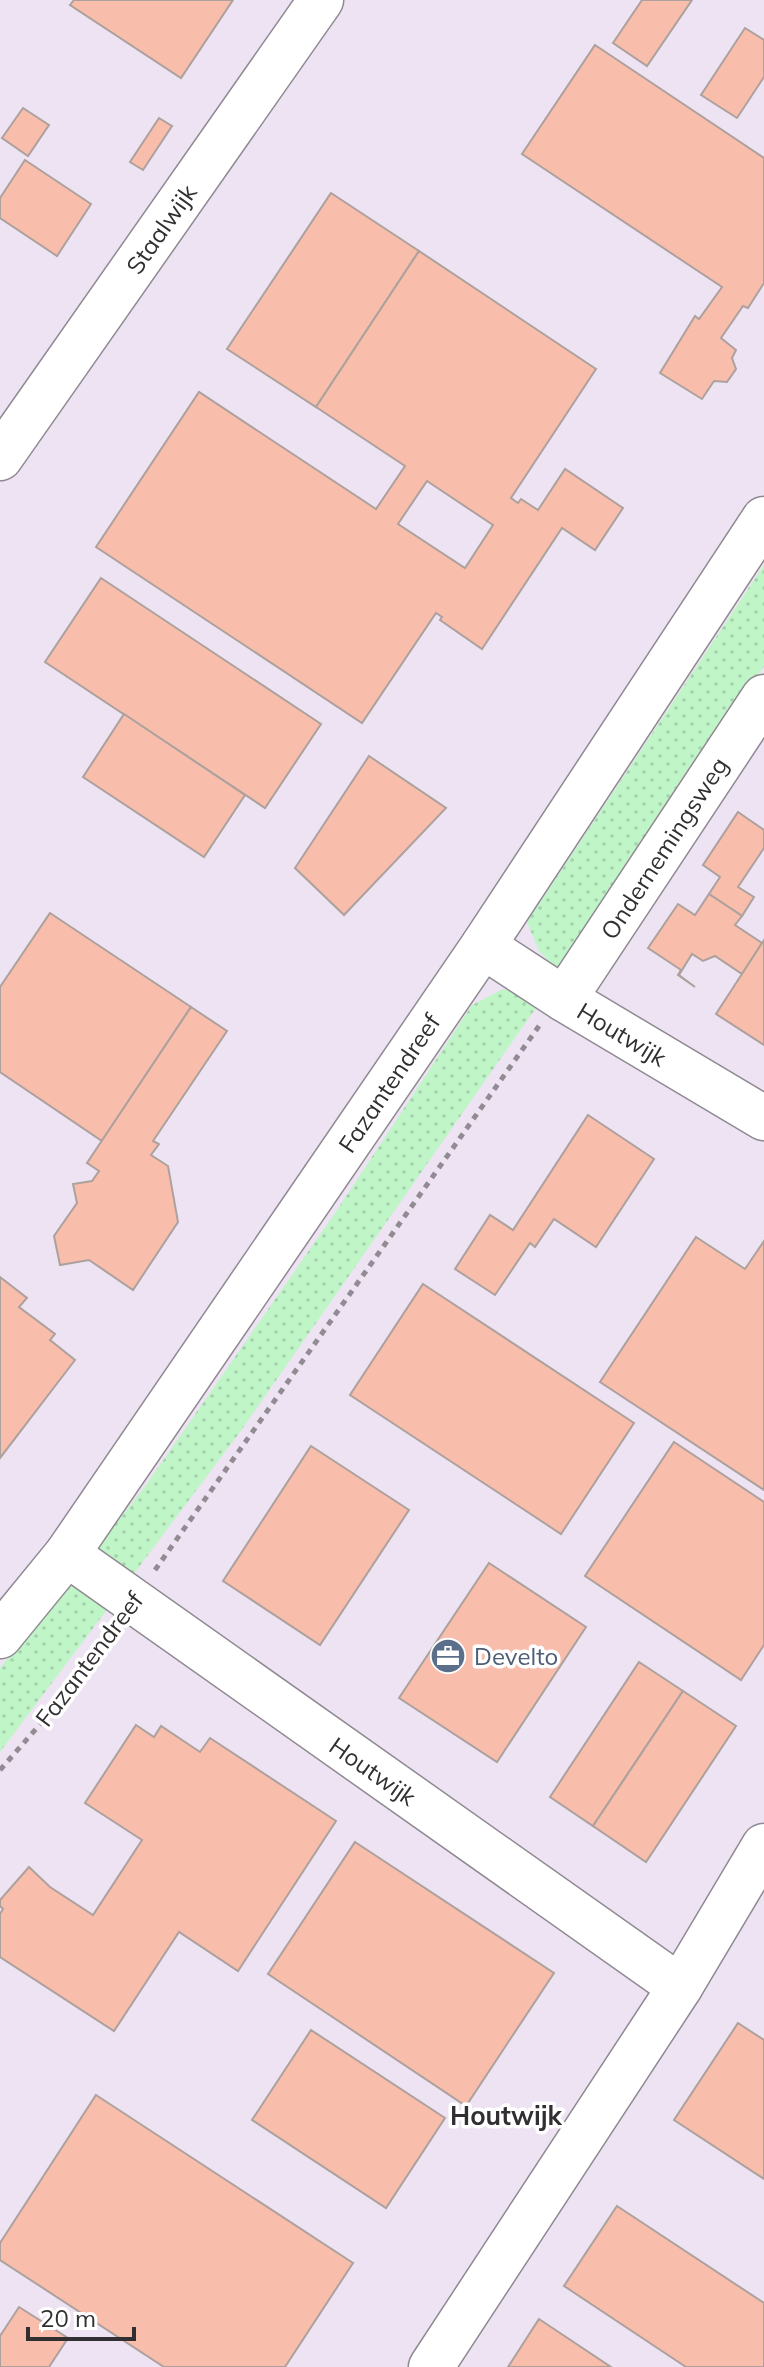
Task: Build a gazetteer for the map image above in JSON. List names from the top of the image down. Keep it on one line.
{"streets":{"street":["Staalwijk","Ondernemingsweg","Houtwijk","Fazantendreef"]},"crossings":[["Ondernemingsweg","Houtwijk"],["Ondernemingsweg","Fazantendreef"],["Houtwijk","Fazantendreef"]],"districts":["Houtwijk"],"places":{"office":["Develto"]},"scale_bar":"20 m"}
